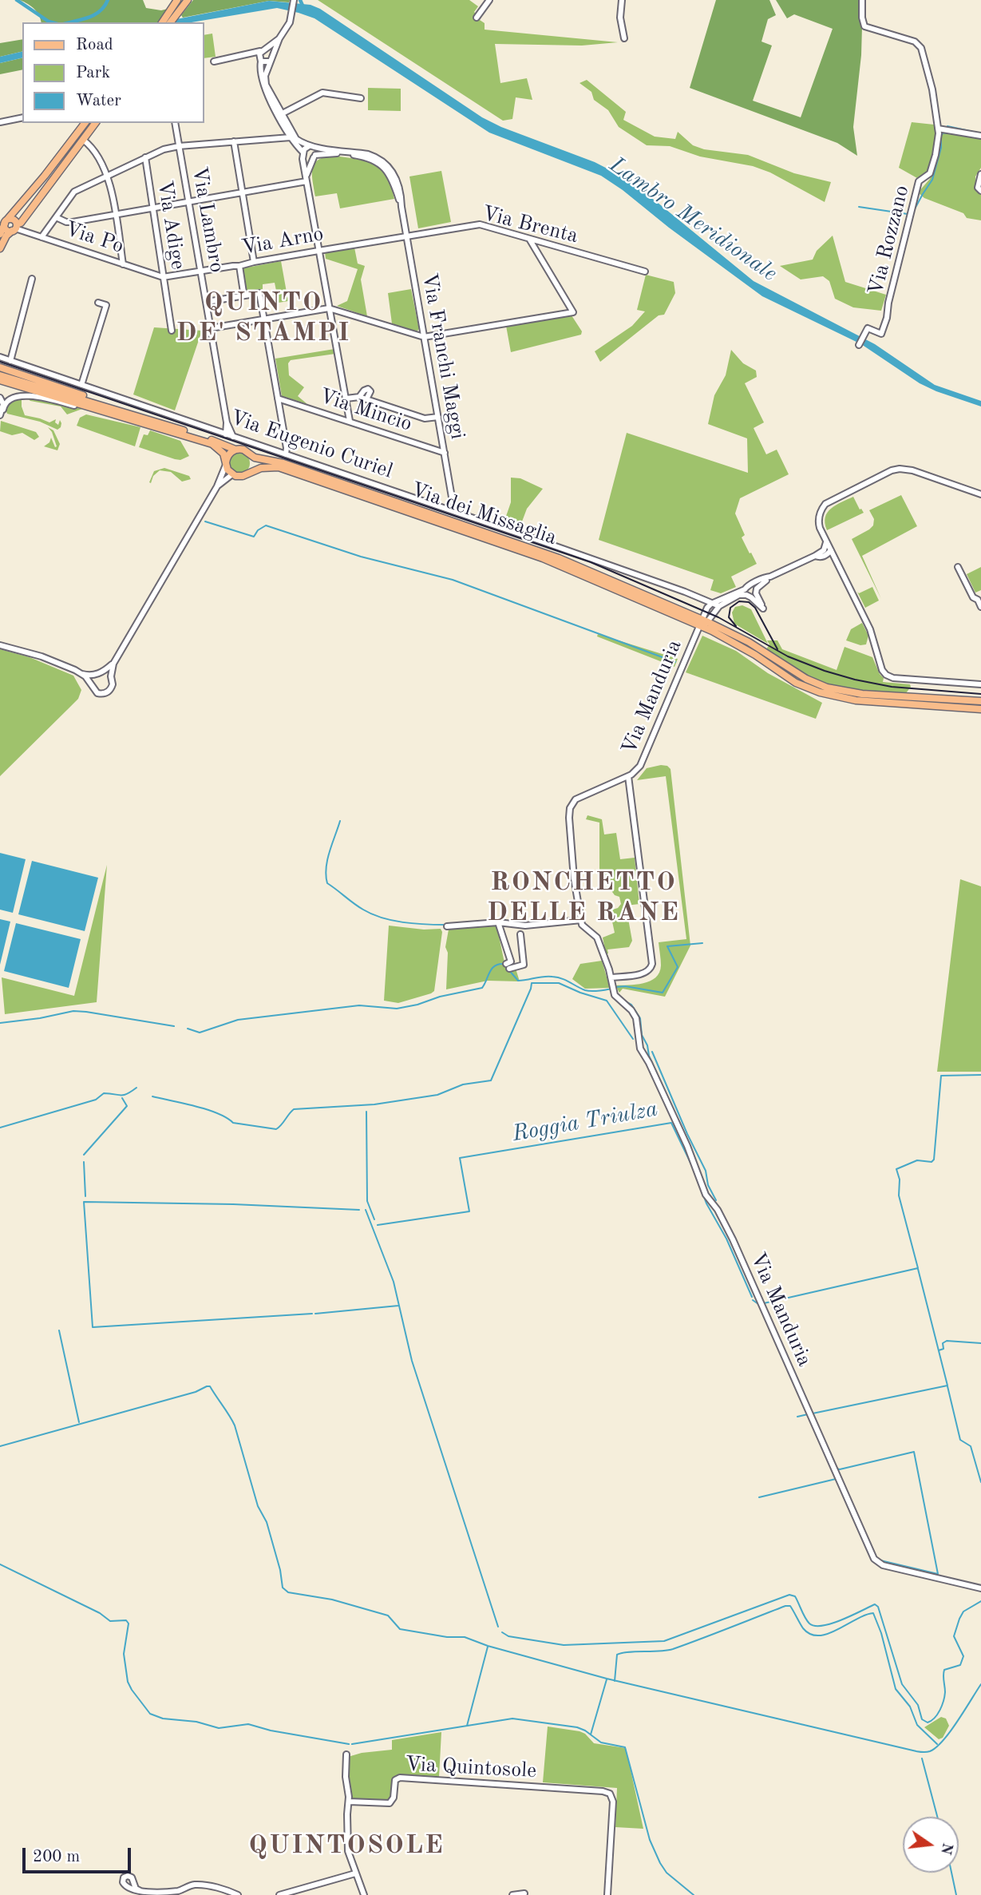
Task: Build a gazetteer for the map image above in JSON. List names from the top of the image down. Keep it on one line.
{"streets":{"main road":["Via Eugenio Curiel","Via dei Missaglia"],"street":["Via Lambro","Via Adige","Via Brenta","Via Po","Via Rozzano","Via Arno","Via Franchi Maggi","Via Mincio","Via Manduria","Via Quintosole"]},"crossings":[["Via Lambro","Via Arno"],["Via Adige","Via Po"],["Via Adige","Via Arno"],["Via Brenta","Via Arno"],["Via Brenta","Via Franchi Maggi"],["Via Po","Via Arno"],["Via Arno","Via Franchi Maggi"],["Via Franchi Maggi","Via Mincio"],["Via Franchi Maggi","Via Eugenio Curiel"],["Via Eugenio Curiel","Via dei Missaglia"],["Via dei Missaglia","Via Manduria"]],"districts":["QUINTO DE' STAMPI","RONCHETTO DELLE RANE","QUINTOSOLE"],"water":["Lambro Meridionale","Roggia Triulza"],"legend":["Road","Park","Water"],"scale_bar":"200 m","north":"right"}
